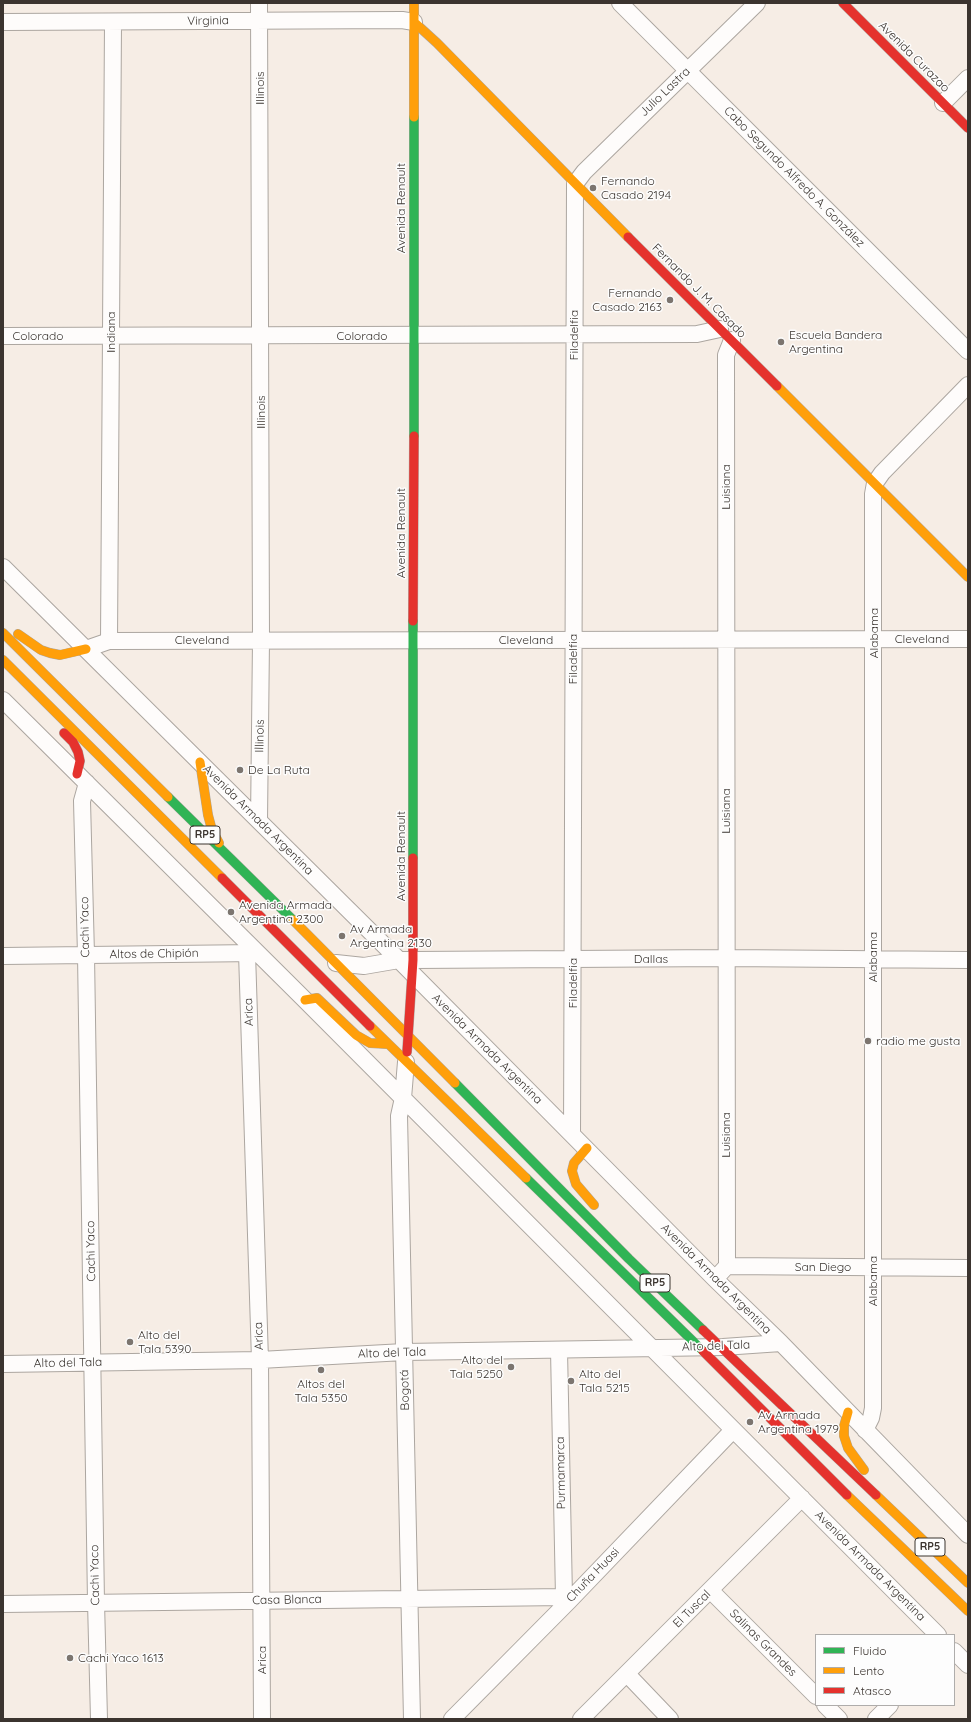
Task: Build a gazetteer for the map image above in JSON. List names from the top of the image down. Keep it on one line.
{"streets":{"main road":["Avenida Curazao","Avenida Renault","Fernando J. M. Casado","RP5"],"street":["Virginia","Illinois","Julio Lastra","Cabo Segundo Alfredo A. González","Indiana","Filadelfia","Colorado","Luisiana","Alabama","Cleveland","Avenida Armada Argentina","Cachi Yaco","Altos de Chipión","Dallas","Arica","San Diego","Alto del Tala","Bogotá","Purmamarca","Chuña Huasi","Casa Blanca","El Tuscal","Salinas Grandes"]},"crossings":[["Virginia","Illinois"],["Virginia","Avenida Renault"],["Virginia","Fernando J. M. Casado"],["Virginia","Indiana"],["Illinois","Colorado"],["Illinois","Cleveland"],["Illinois","Avenida Armada Argentina"],["Julio Lastra","Cabo Segundo Alfredo A. González"],["Julio Lastra","Fernando J. M. Casado"],["Julio Lastra","Filadelfia"],["Avenida Renault","Fernando J. M. Casado"],["Avenida Renault","Colorado"],["Avenida Renault","Cleveland"],["Avenida Renault","Avenida Armada Argentina"],["Avenida Renault","RP5"],["Avenida Renault","Dallas"],["Avenida Renault","Bogotá"],["Fernando J. M. Casado","Filadelfia"],["Fernando J. M. Casado","Colorado"],["Fernando J. M. Casado","Luisiana"],["Fernando J. M. Casado","Alabama"],["Indiana","Colorado"],["Indiana","Cleveland"],["Filadelfia","Colorado"],["Filadelfia","Cleveland"],["Filadelfia","Avenida Armada Argentina"],["Filadelfia","Dallas"],["Luisiana","Cleveland"],["Luisiana","Dallas"],["Luisiana","San Diego"],["Alabama","Cleveland"],["Alabama","Avenida Armada Argentina"],["Alabama","Dallas"],["Alabama","San Diego"],["Cleveland","Avenida Armada Argentina"],["Avenida Armada Argentina","Cachi Yaco"],["Avenida Armada Argentina","Altos de Chipión"],["Avenida Armada Argentina","Dallas"],["Avenida Armada Argentina","Arica"],["Avenida Armada Argentina","Alto del Tala"],["Avenida Armada Argentina","Bogotá"],["Avenida Armada Argentina","Chuña Huasi"],["Avenida Armada Argentina","El Tuscal"],["RP5","Dallas"],["RP5","Alto del Tala"],["RP5","Bogotá"],["Cachi Yaco","Altos de Chipión"],["Cachi Yaco","Alto del Tala"],["Cachi Yaco","Casa Blanca"],["Altos de Chipión","Arica"],["Arica","Alto del Tala"],["Arica","Casa Blanca"],["Alto del Tala","Bogotá"],["Alto del Tala","Purmamarca"],["Bogotá","Casa Blanca"],["Purmamarca","Chuña Huasi"],["Purmamarca","Casa Blanca"],["Chuña Huasi","Casa Blanca"],["El Tuscal","Salinas Grandes"]],"places":["Fernando Casado 2194","Fernando Casado 2163","Escuela Bandera Argentina","De La Ruta","Avenida Armada Argentina 2300","Av Armada Argentina 2130","radio me gusta","Alto del Tala 5390","Alto del Tala 5250","Altos del Tala 5350","Alto del Tala 5215","Av Armada Argentina 1979","Cachi Yaco 1613"],"legend":["Fluido","Lento","Atasco"]}
